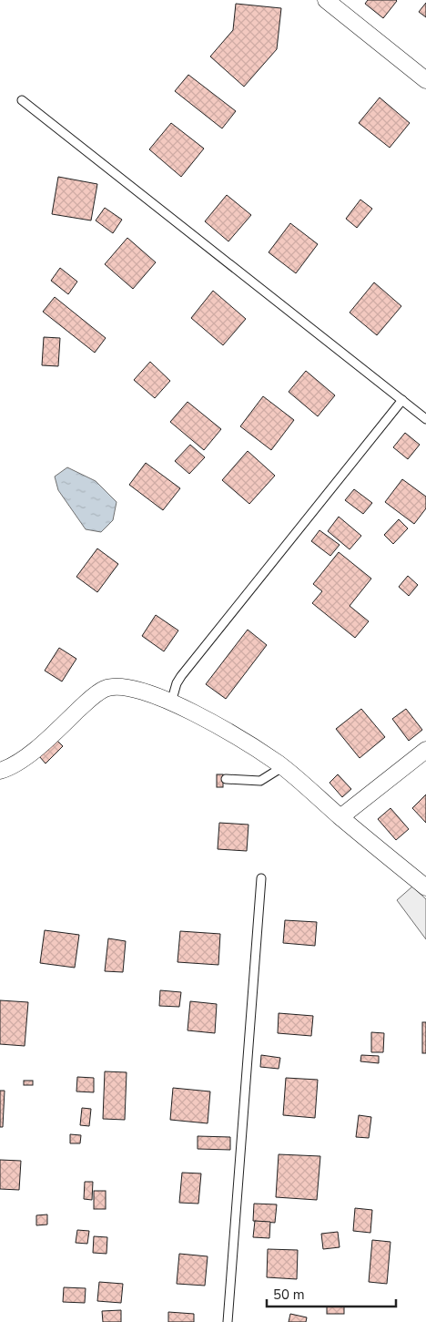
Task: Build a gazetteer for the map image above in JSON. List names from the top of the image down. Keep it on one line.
{"scale_bar":"50 m"}
